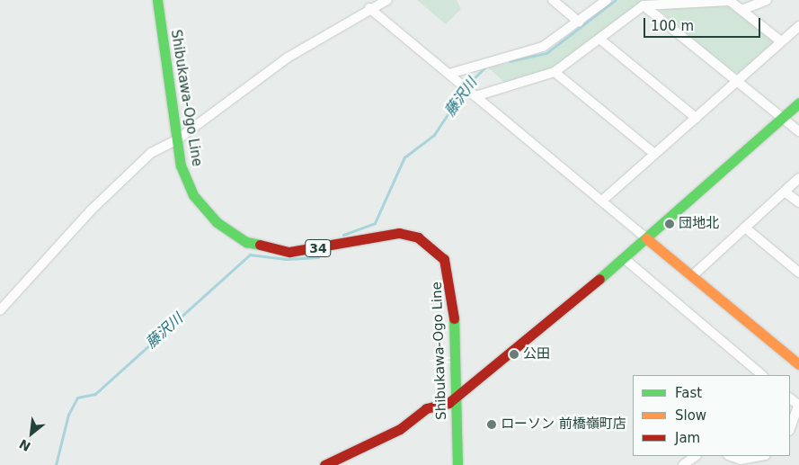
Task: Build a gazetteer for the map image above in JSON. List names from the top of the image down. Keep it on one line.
{"streets":{"street":["Shibukawa-Ogo Line","34"]},"water":["藤沢川"],"places":["団地北","公田","ローソン 前橋嶺町店"],"legend":["Fast","Slow","Jam"],"scale_bar":"100 m","north":"bottom left"}
